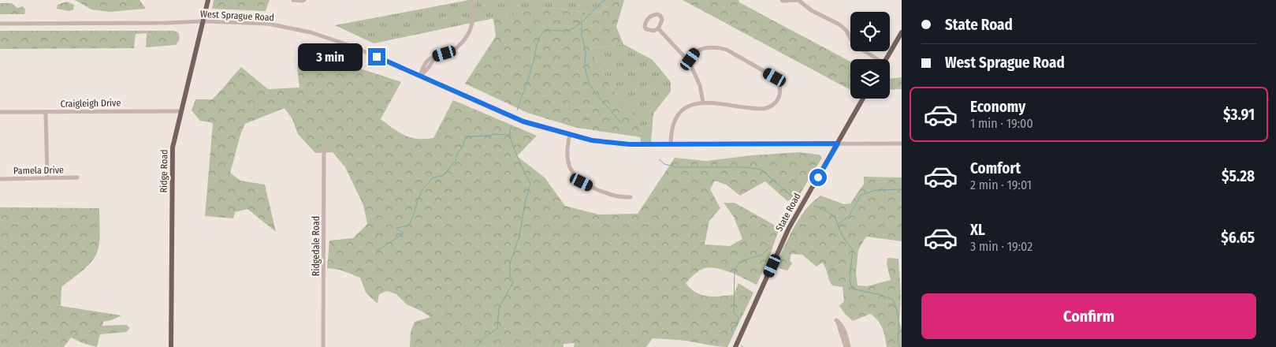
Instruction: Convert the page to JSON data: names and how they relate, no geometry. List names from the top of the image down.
{
  "streets": {
    "main road": ["Ridge Road", "State Road"],
    "street": [
      "West Sprague Road",
      "Craigleigh Drive",
      "Pamela Drive",
      "Ridgedale Road"
    ]
  },
  "crossings": [
    ["West Sprague Road", "Ridge Road"],
    ["West Sprague Road", "State Road"],
    ["Craigleigh Drive", "Ridge Road"]
  ],
  "page": {
    "banner": ["State Road", "West Sprague Road"],
    "bubble": "3 min",
    "list": [
      {
        "name": "Economy",
        "note": "1 min · 19:00",
        "value": "$3.91"
      },
      {
        "name": "Comfort",
        "note": "2 min · 19:01",
        "value": "$5.28"
      },
      {
        "name": "XL",
        "note": "3 min · 19:02",
        "value": "$6.65"
      }
    ],
    "buttons": "Confirm"
  }
}
